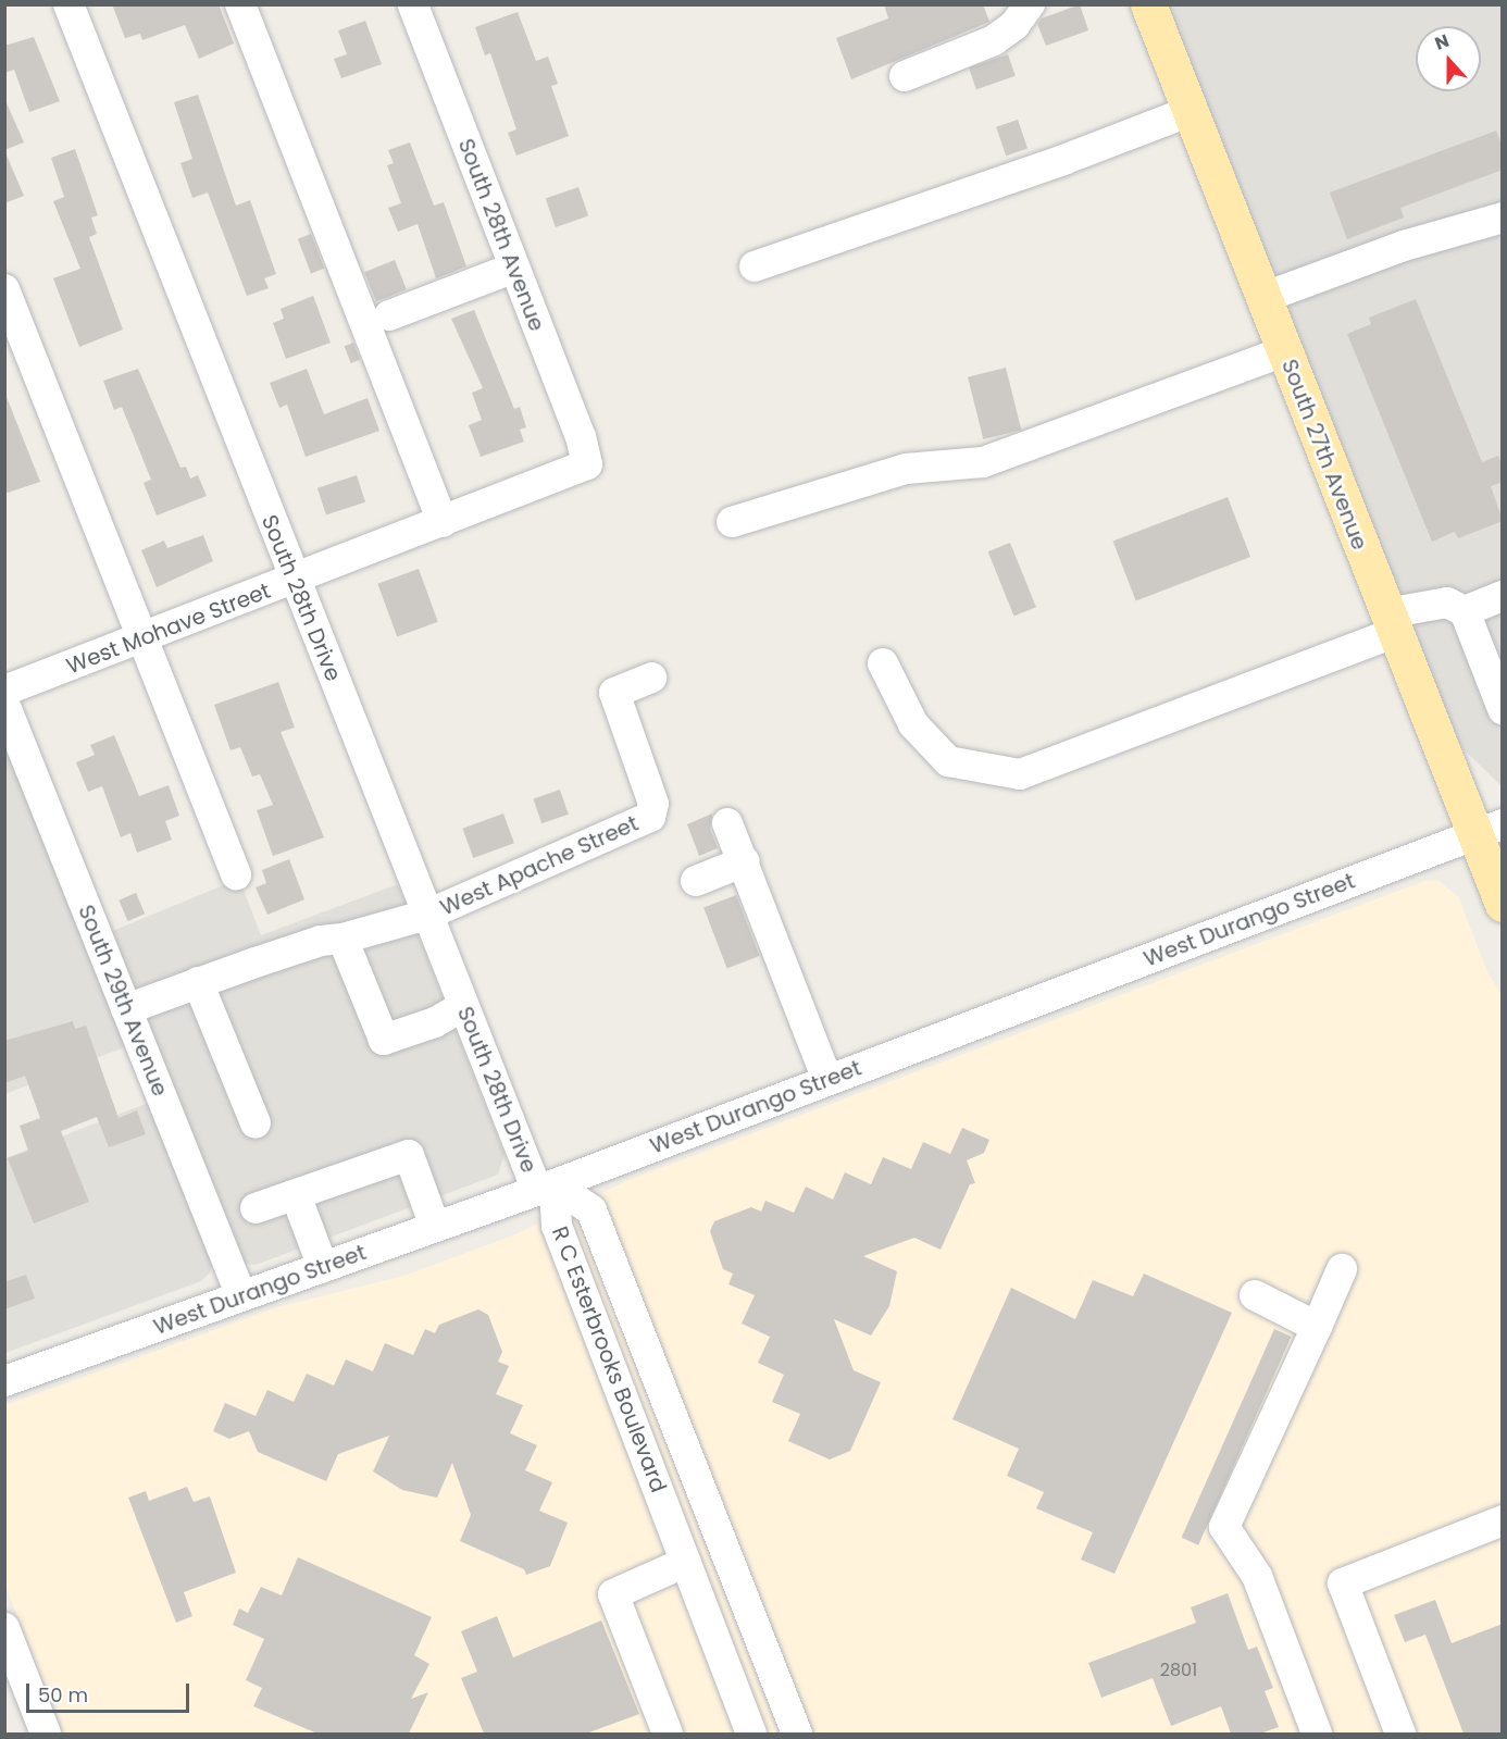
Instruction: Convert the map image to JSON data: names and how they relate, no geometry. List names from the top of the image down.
{
  "streets": {
    "main road": ["South 27th Avenue"],
    "street": [
      "South 28th Avenue",
      "South 28th Drive",
      "West Mohave Street",
      "West Apache Street",
      "West Durango Street",
      "South 29th Avenue",
      "R C Esterbrooks Boulevard"
    ]
  },
  "crossings": [
    ["South 28th Avenue", "West Mohave Street"],
    ["South 27th Avenue", "West Durango Street"],
    ["South 28th Drive", "West Mohave Street"],
    ["South 28th Drive", "West Apache Street"],
    ["South 28th Drive", "West Durango Street"],
    ["South 28th Drive", "R C Esterbrooks Boulevard"],
    ["West Apache Street", "South 29th Avenue"],
    ["West Durango Street", "South 29th Avenue"],
    ["West Durango Street", "R C Esterbrooks Boulevard"]
  ],
  "house_numbers": ["2801"],
  "scale_bar": "50 m",
  "north": "top"
}
